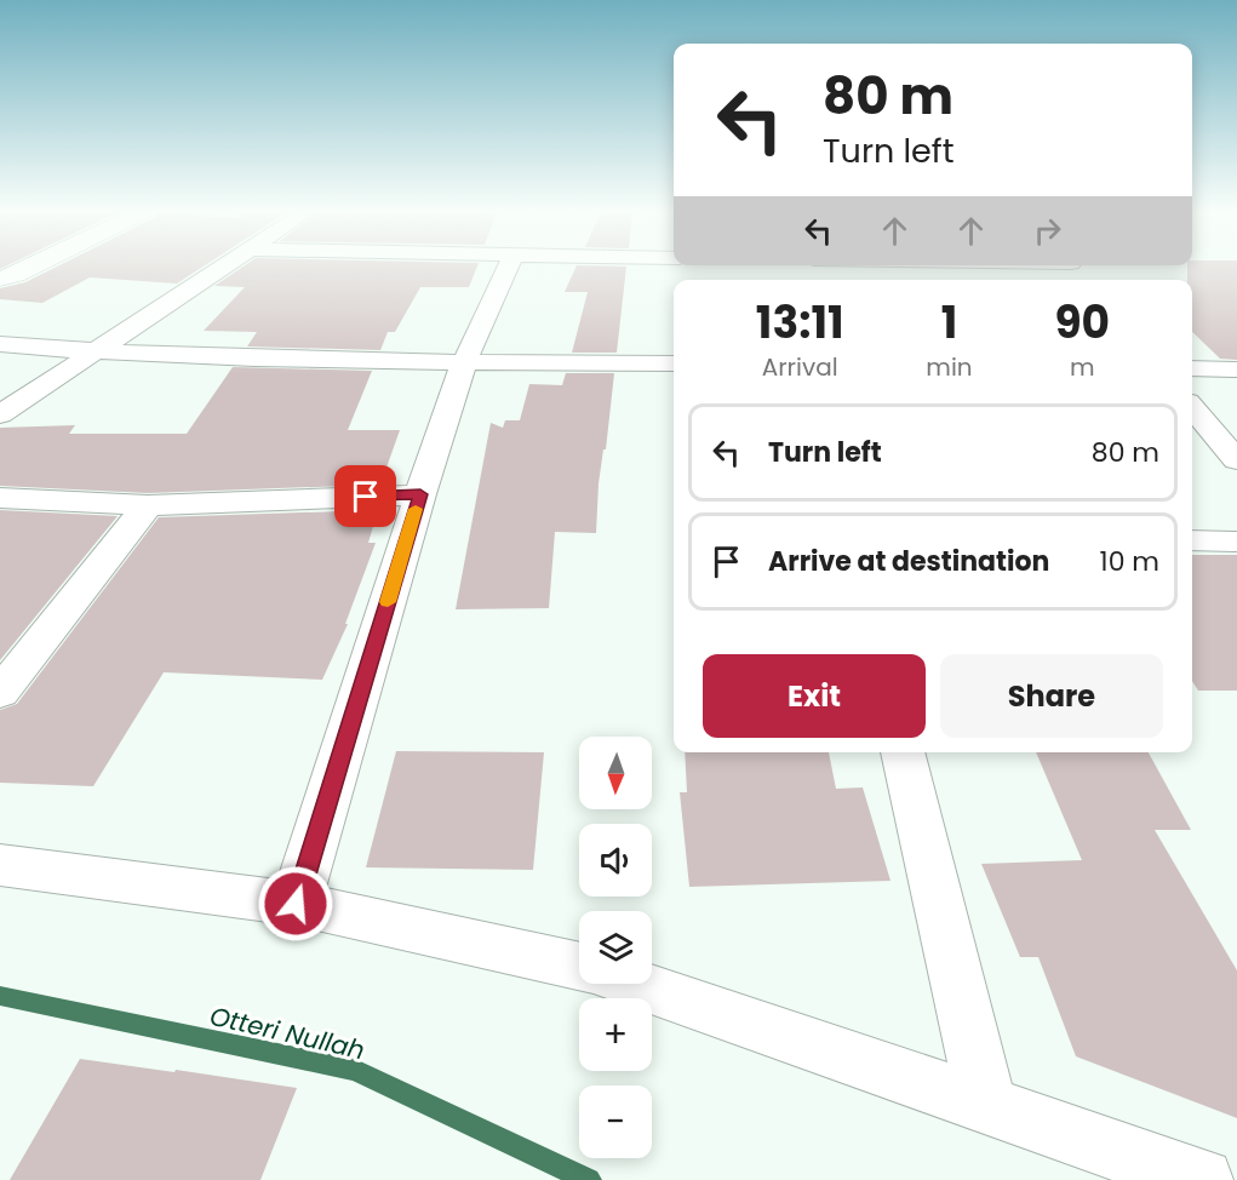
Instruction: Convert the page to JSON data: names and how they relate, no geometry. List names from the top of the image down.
{
  "water": ["Otteri Nullah"],
  "north": "bottom",
  "page": {
    "turn": ["80 m", "Turn left"],
    "eta": [
      "13:11",
      "Arrival",
      "1",
      "min",
      "90",
      "m"
    ],
    "list": [
      {
        "name": "Turn left",
        "value": "80 m"
      },
      {
        "name": "Arrive at destination",
        "value": "10 m"
      }
    ],
    "buttons": ["Exit", "Share"],
    "map_buttons": ["+", "−"]
  }
}
